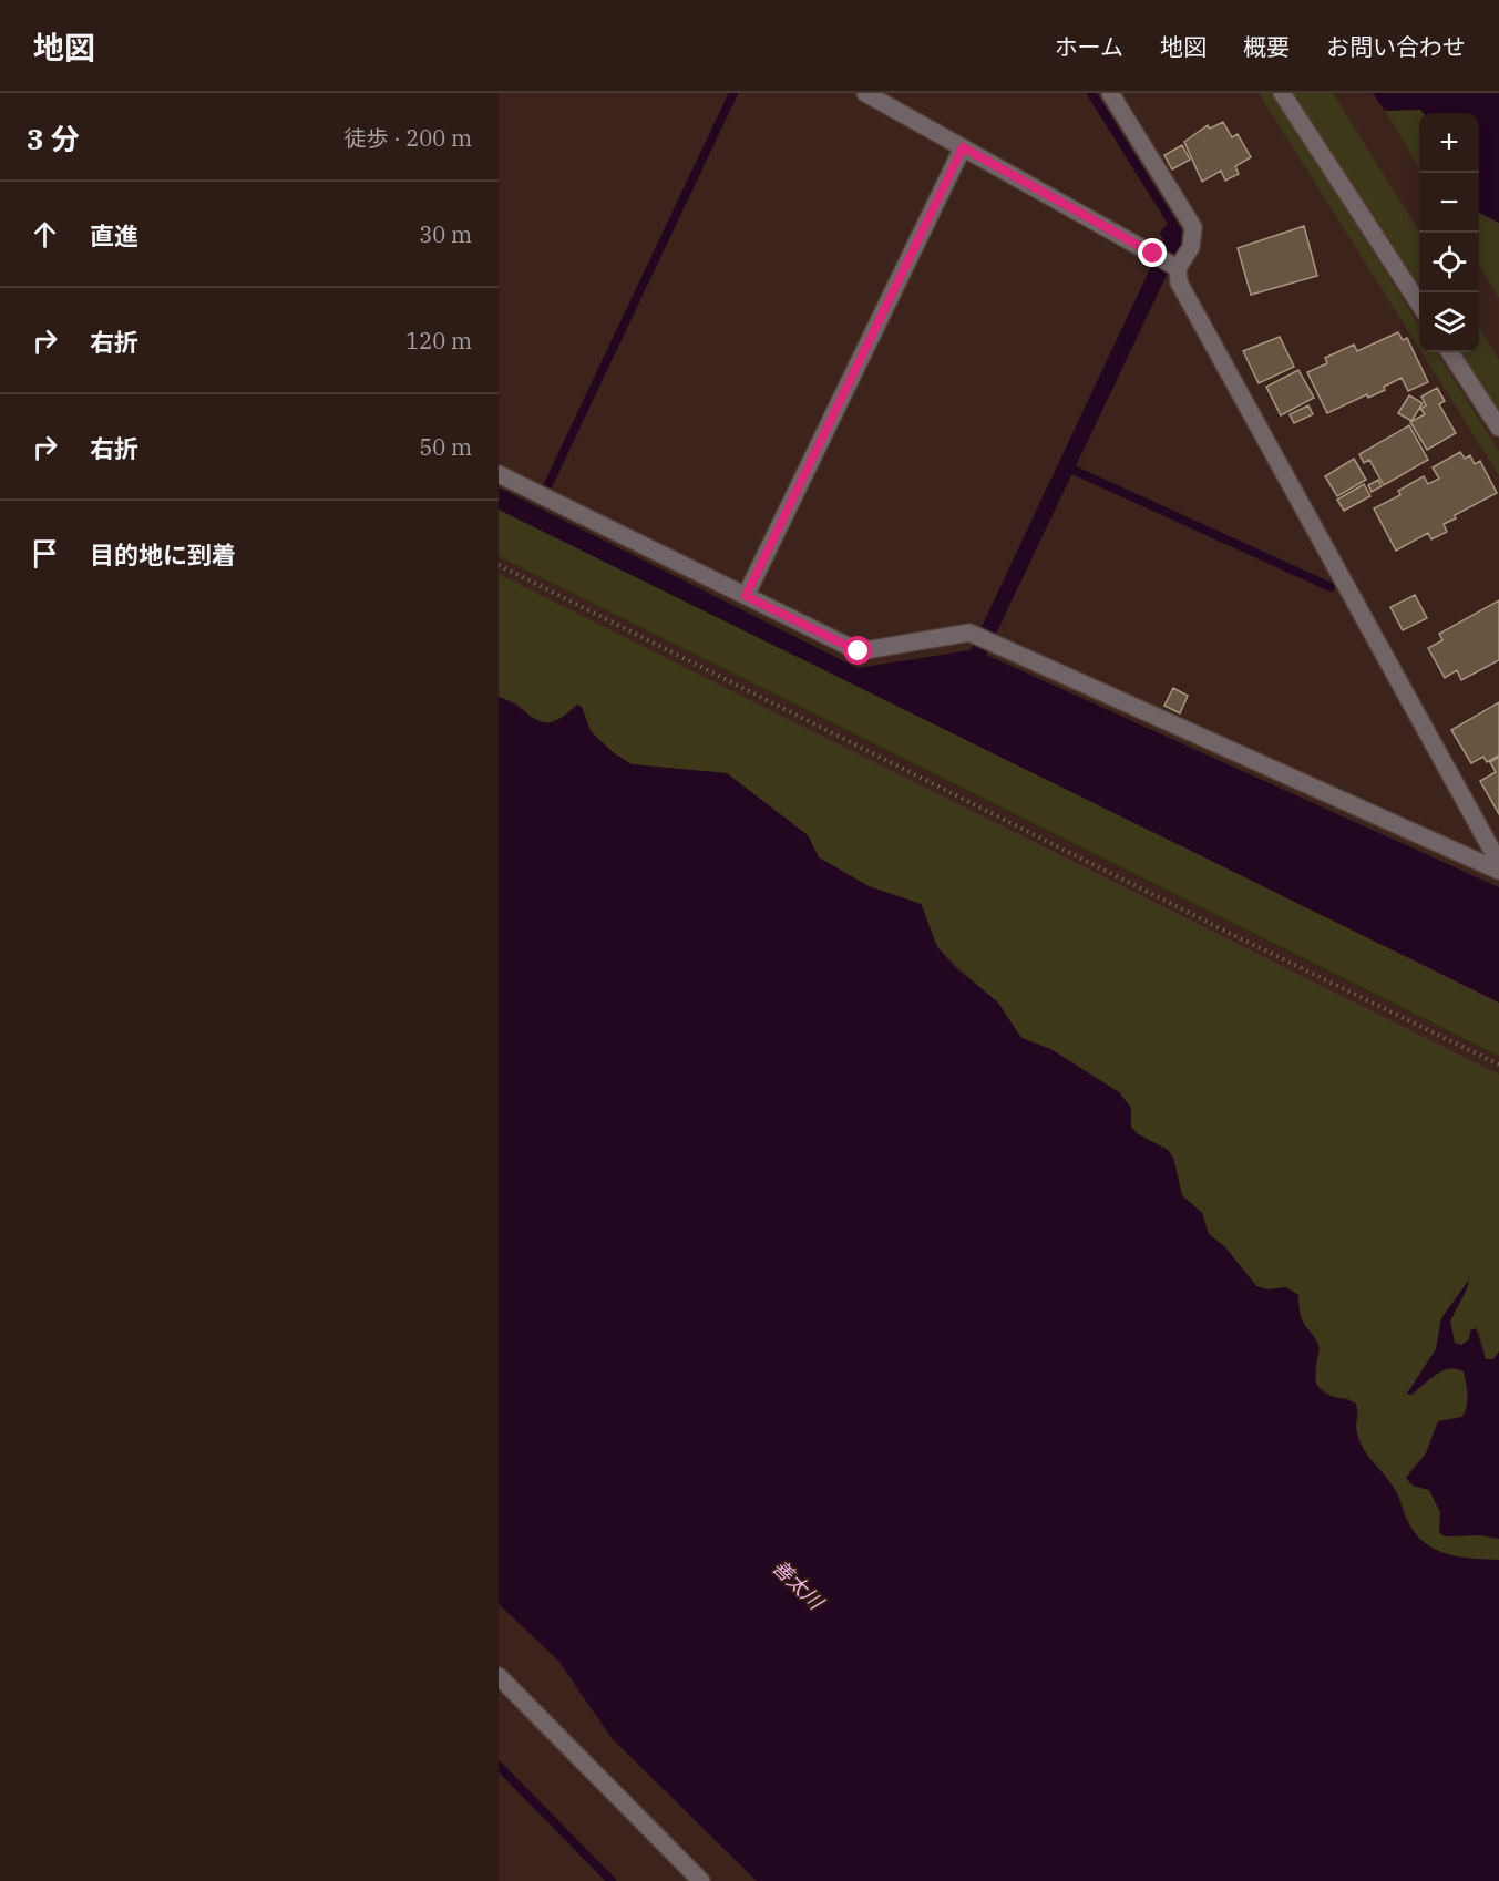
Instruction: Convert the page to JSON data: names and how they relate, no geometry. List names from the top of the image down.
{
  "water": ["善太川"],
  "page": {
    "header": "地図",
    "nav": [
      "ホーム",
      "地図",
      "概要",
      "お問い合わせ"
    ],
    "heading": ["3 分", "徒歩 · 200 m"],
    "map_buttons": ["+", "−"],
    "list": [
      ["直進", "30 m"],
      ["右折", "120 m"],
      ["右折", "50 m"],
      "目的地に到着"
    ]
  }
}
